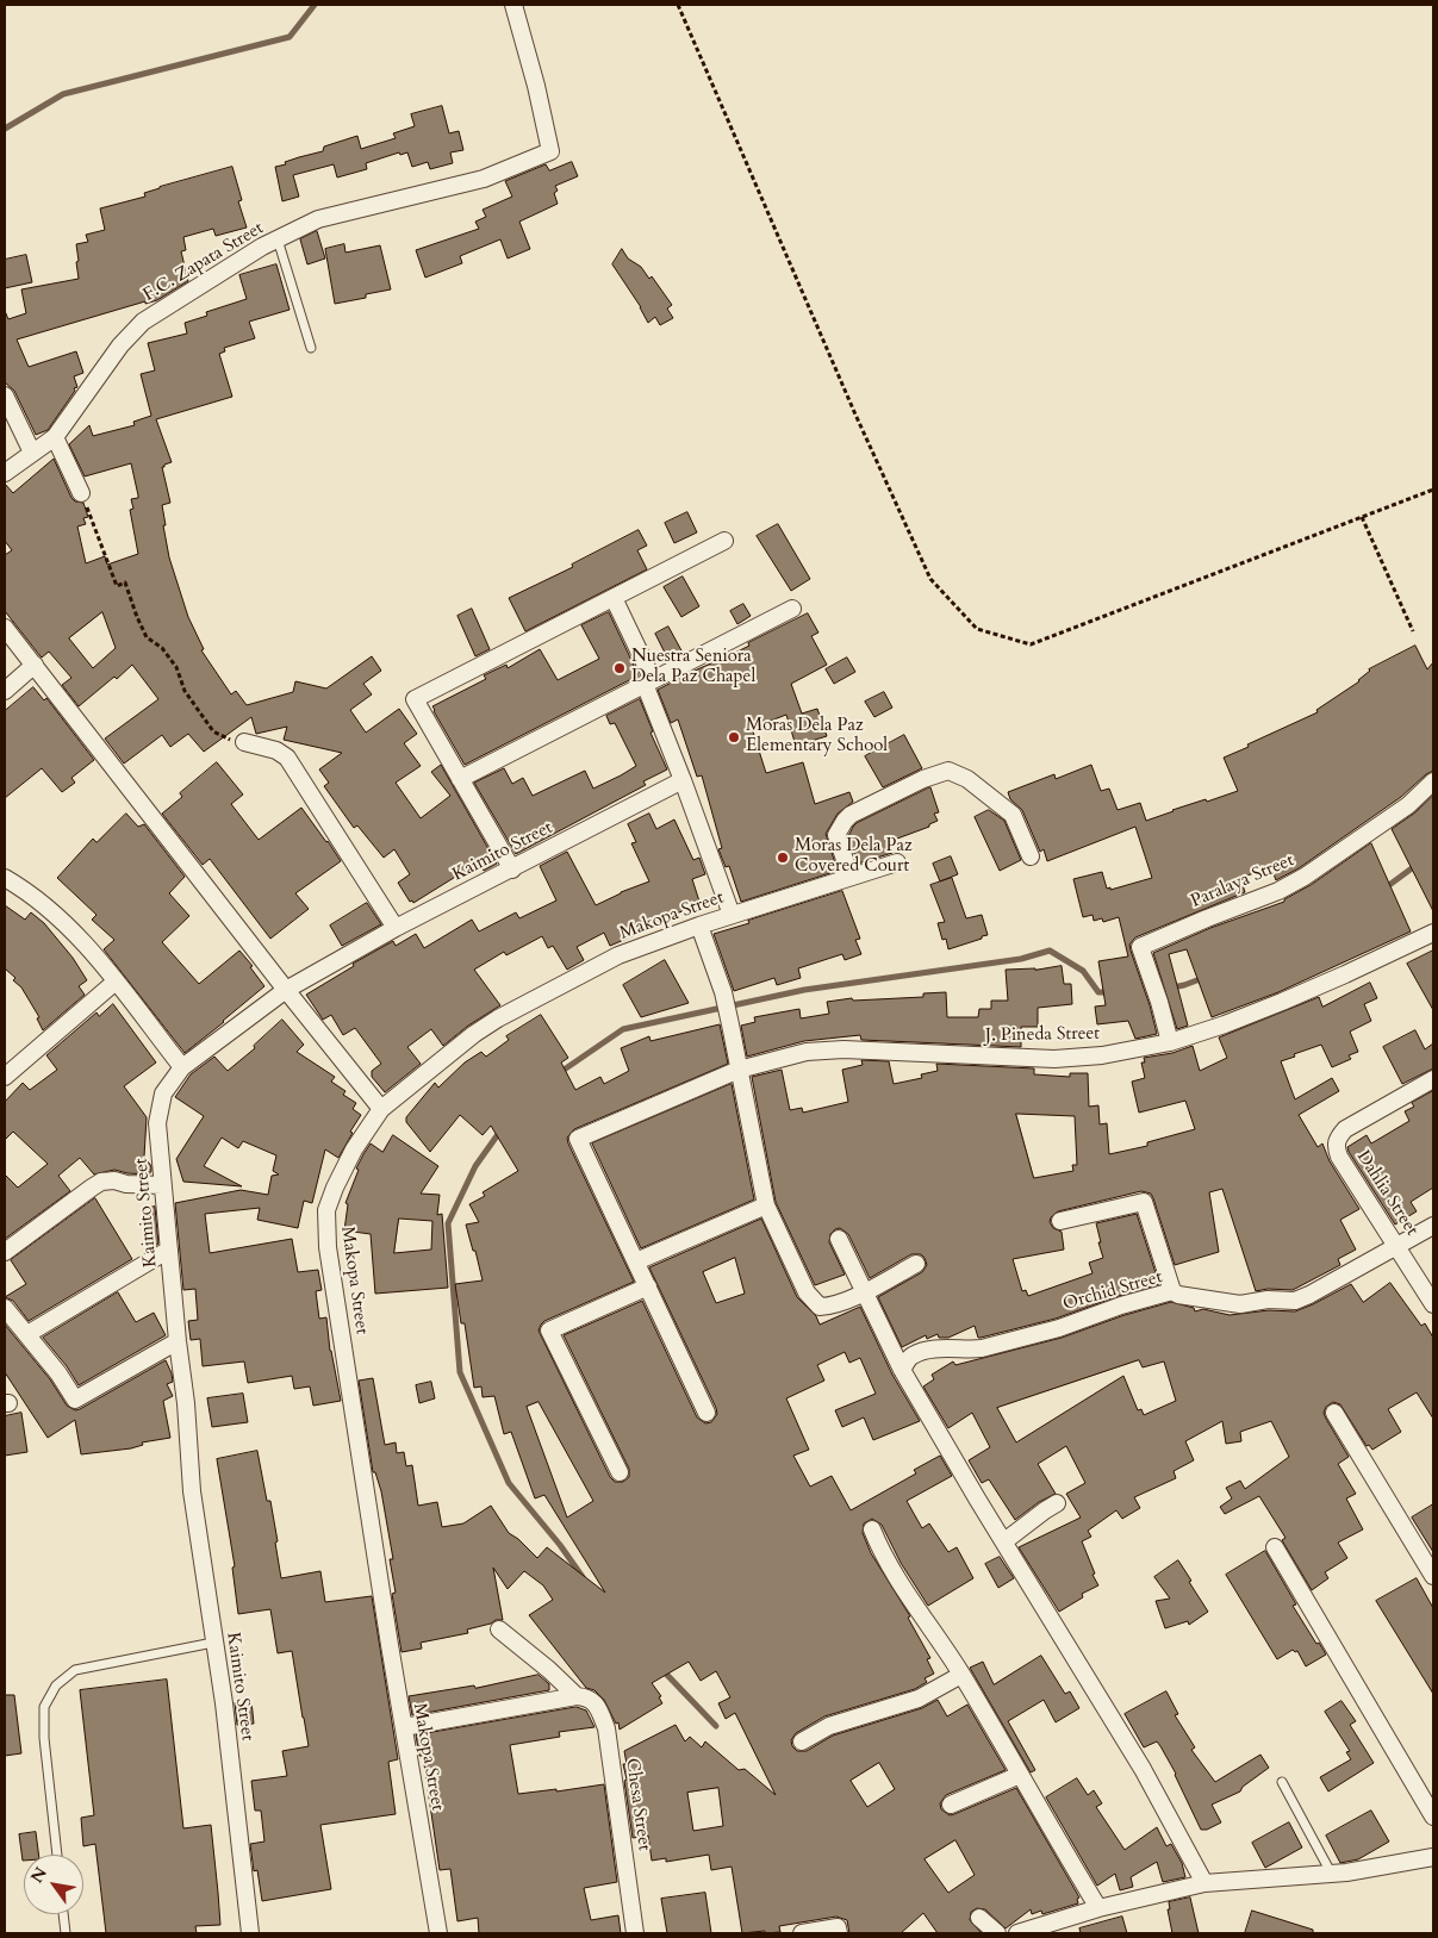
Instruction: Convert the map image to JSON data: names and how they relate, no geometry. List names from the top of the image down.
{
  "streets": {
    "street": [
      "F.C. Zapata Street",
      "Kaimito Street",
      "Paralaya Street",
      "Makopa Street",
      "J. Pineda Street",
      "Dahlia Street",
      "Orchid Street",
      "Chesa Street"
    ]
  },
  "crossings": [
    ["Paralaya Street", "J. Pineda Street"],
    ["Dahlia Street", "Orchid Street"]
  ],
  "places": ["Nuestra Seniora Dela Paz Chapel", "Moras Dela Paz Elementary School", "Moras Dela Paz Covered Court"],
  "north": "top left"
}
